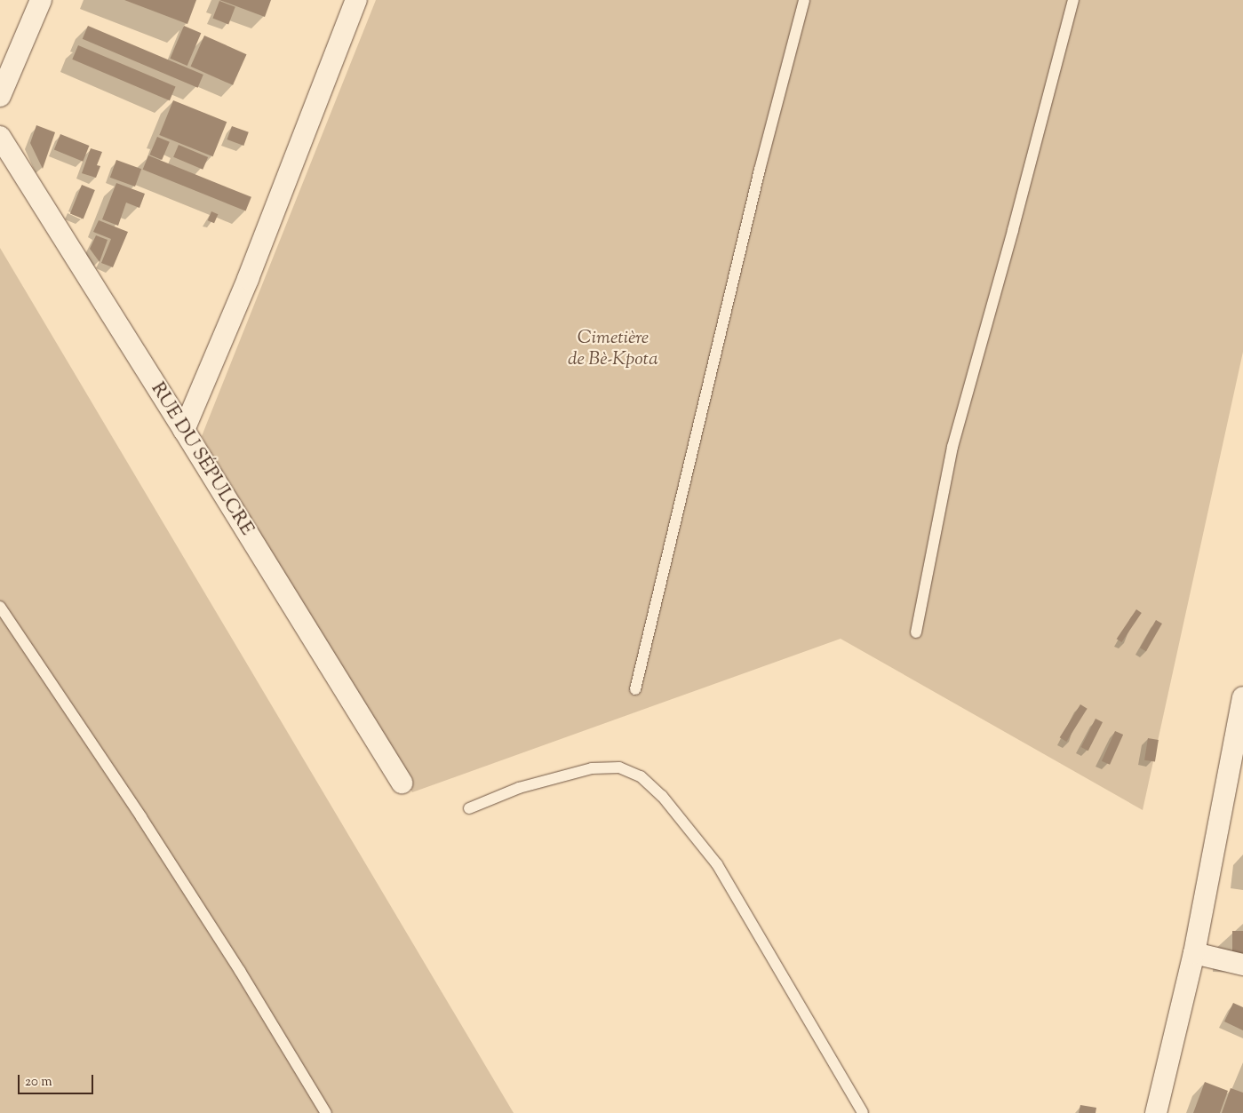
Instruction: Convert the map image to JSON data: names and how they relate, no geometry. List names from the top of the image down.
{
  "streets": {
    "street": ["RUE DU SÉPULCRE"]
  },
  "parks": ["Cimetière de Bè-Kpota"],
  "scale_bar": "20 m"
}
